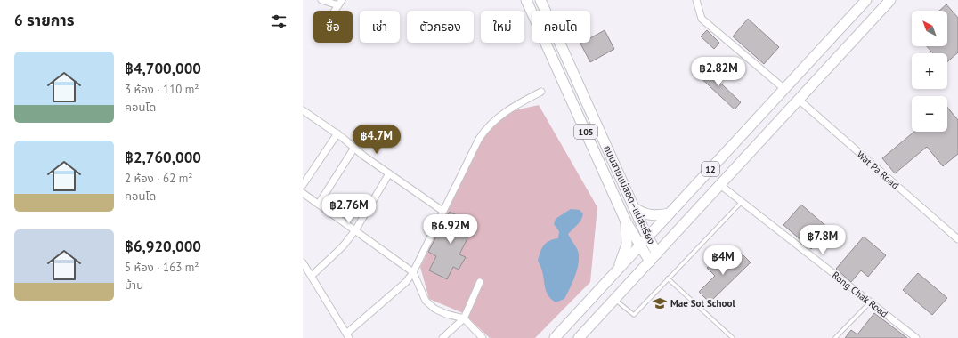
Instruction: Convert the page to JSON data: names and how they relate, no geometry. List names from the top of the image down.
{
  "streets": {
    "main road": ["105", "12", "ถนนสายแม่สอด–แม่สะเรียง"],
    "street": ["Wat Pa Road", "Rong Chak Road"]
  },
  "crossings": [
    ["12", "Wat Pa Road"],
    ["12", "ถนนสายแม่สอด–แม่สะเรียง"],
    ["12", "Rong Chak Road"]
  ],
  "places": {
    "school or university": ["Mae Sot School"]
  },
  "north": "top left",
  "page": {
    "heading": "6 รายการ",
    "map_buttons": ["+", "−"],
    "chip": [
      "ซื้อ",
      "เช่า",
      "ตัวกรอง",
      "ใหม่",
      "คอนโด"
    ],
    "list": [
      {
        "name": "฿4,700,000",
        "note": "3 ห้อง · 110 m² · คอนโด"
      },
      {
        "name": "฿2,760,000",
        "note": "2 ห้อง · 62 m² · คอนโด"
      },
      {
        "name": "฿6,920,000",
        "note": "5 ห้อง · 163 m² · บ้าน"
      }
    ],
    "price": [
      "฿2.82M",
      "฿4.7M",
      "฿2.76M",
      "฿6.92M",
      "฿7.8M",
      "฿4M"
    ]
  }
}
